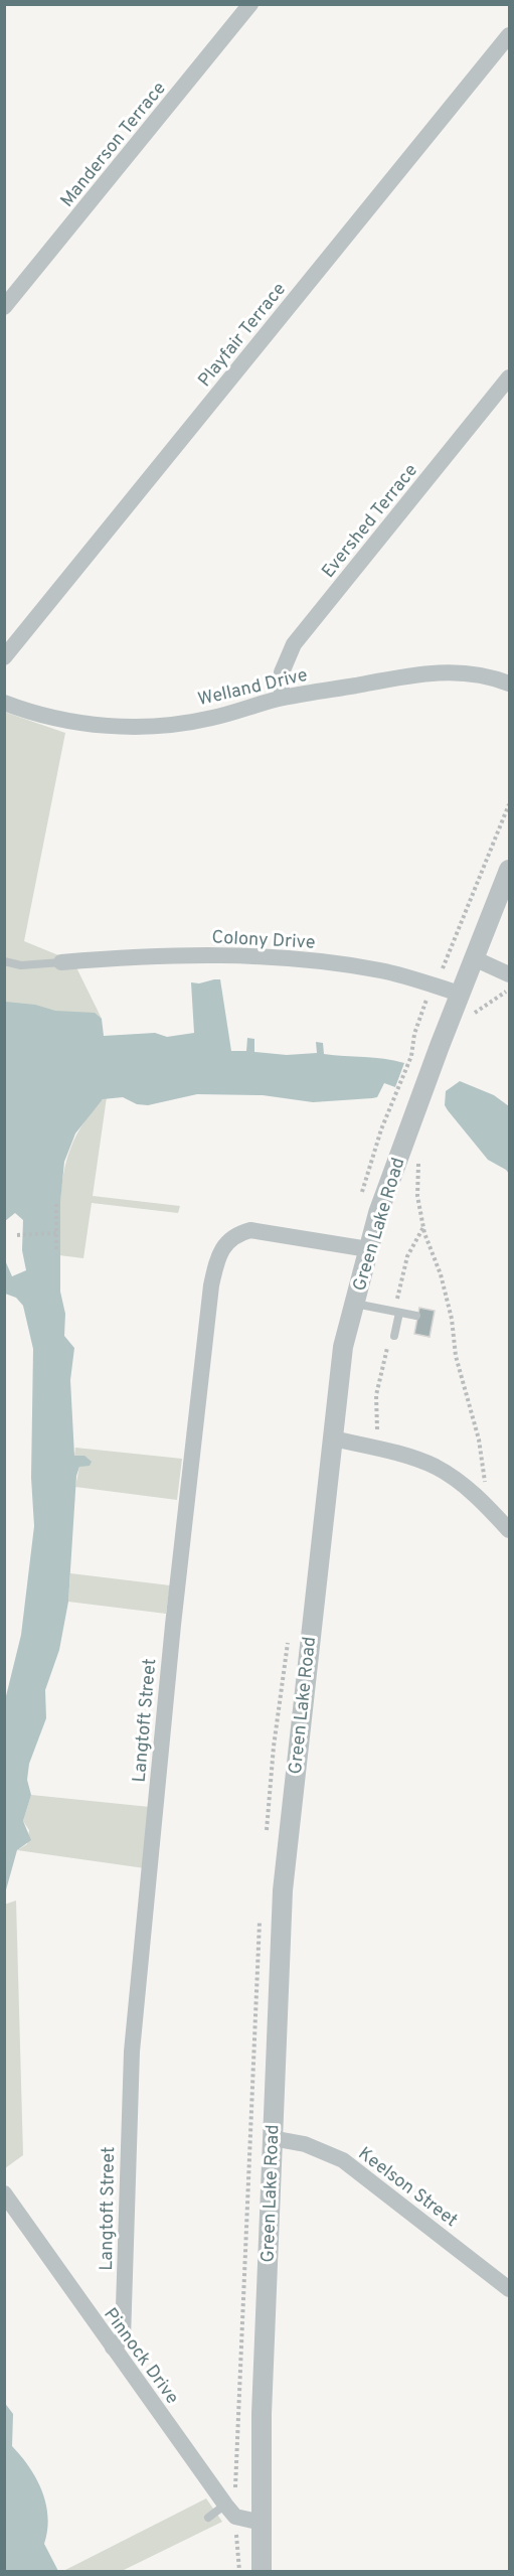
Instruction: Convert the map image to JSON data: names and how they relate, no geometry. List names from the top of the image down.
{
  "streets": {
    "street": [
      "Manderson Terrace",
      "Playfair Terrace",
      "Evershed Terrace",
      "Welland Drive",
      "Colony Drive",
      "Green Lake Road",
      "Langtoft Street",
      "Keelson Street",
      "Pinnock Drive"
    ]
  },
  "crossings": [
    ["Evershed Terrace", "Welland Drive"],
    ["Colony Drive", "Green Lake Road"],
    ["Green Lake Road", "Langtoft Street"],
    ["Green Lake Road", "Keelson Street"],
    ["Green Lake Road", "Pinnock Drive"],
    ["Langtoft Street", "Pinnock Drive"]
  ]
}
